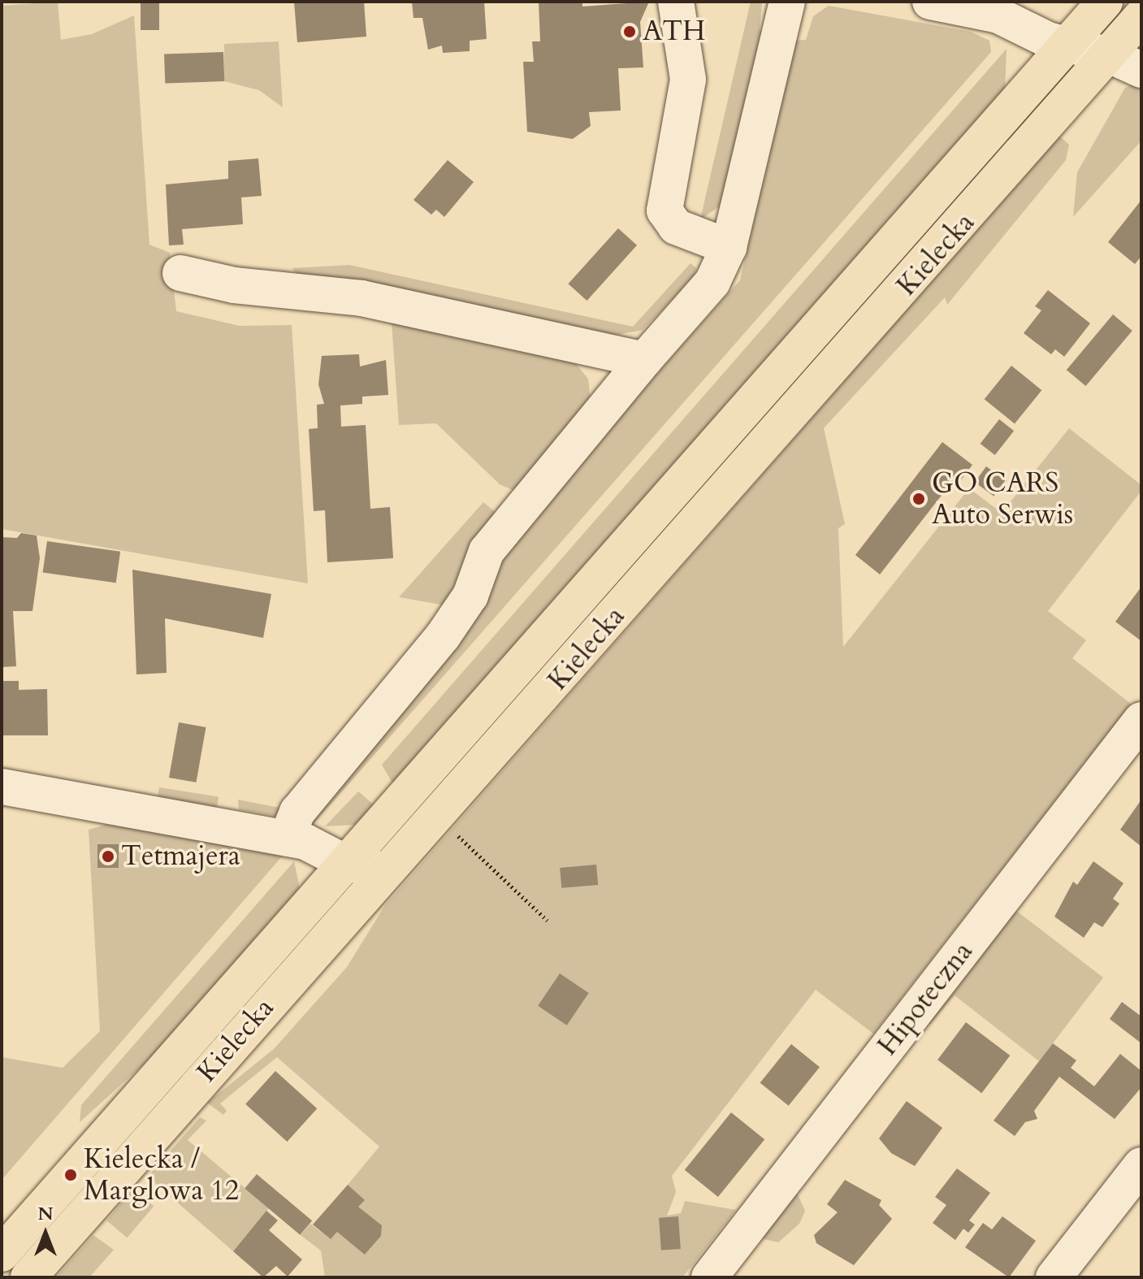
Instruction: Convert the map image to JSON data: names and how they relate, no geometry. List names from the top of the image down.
{
  "streets": {
    "main road": ["Kielecka"],
    "street": ["Hipoteczna"]
  },
  "places": [
    "ATH",
    "GO CARS Auto Serwis",
    "Tetmajera",
    "Kielecka / Marglowa 12"
  ],
  "north": "top"
}
